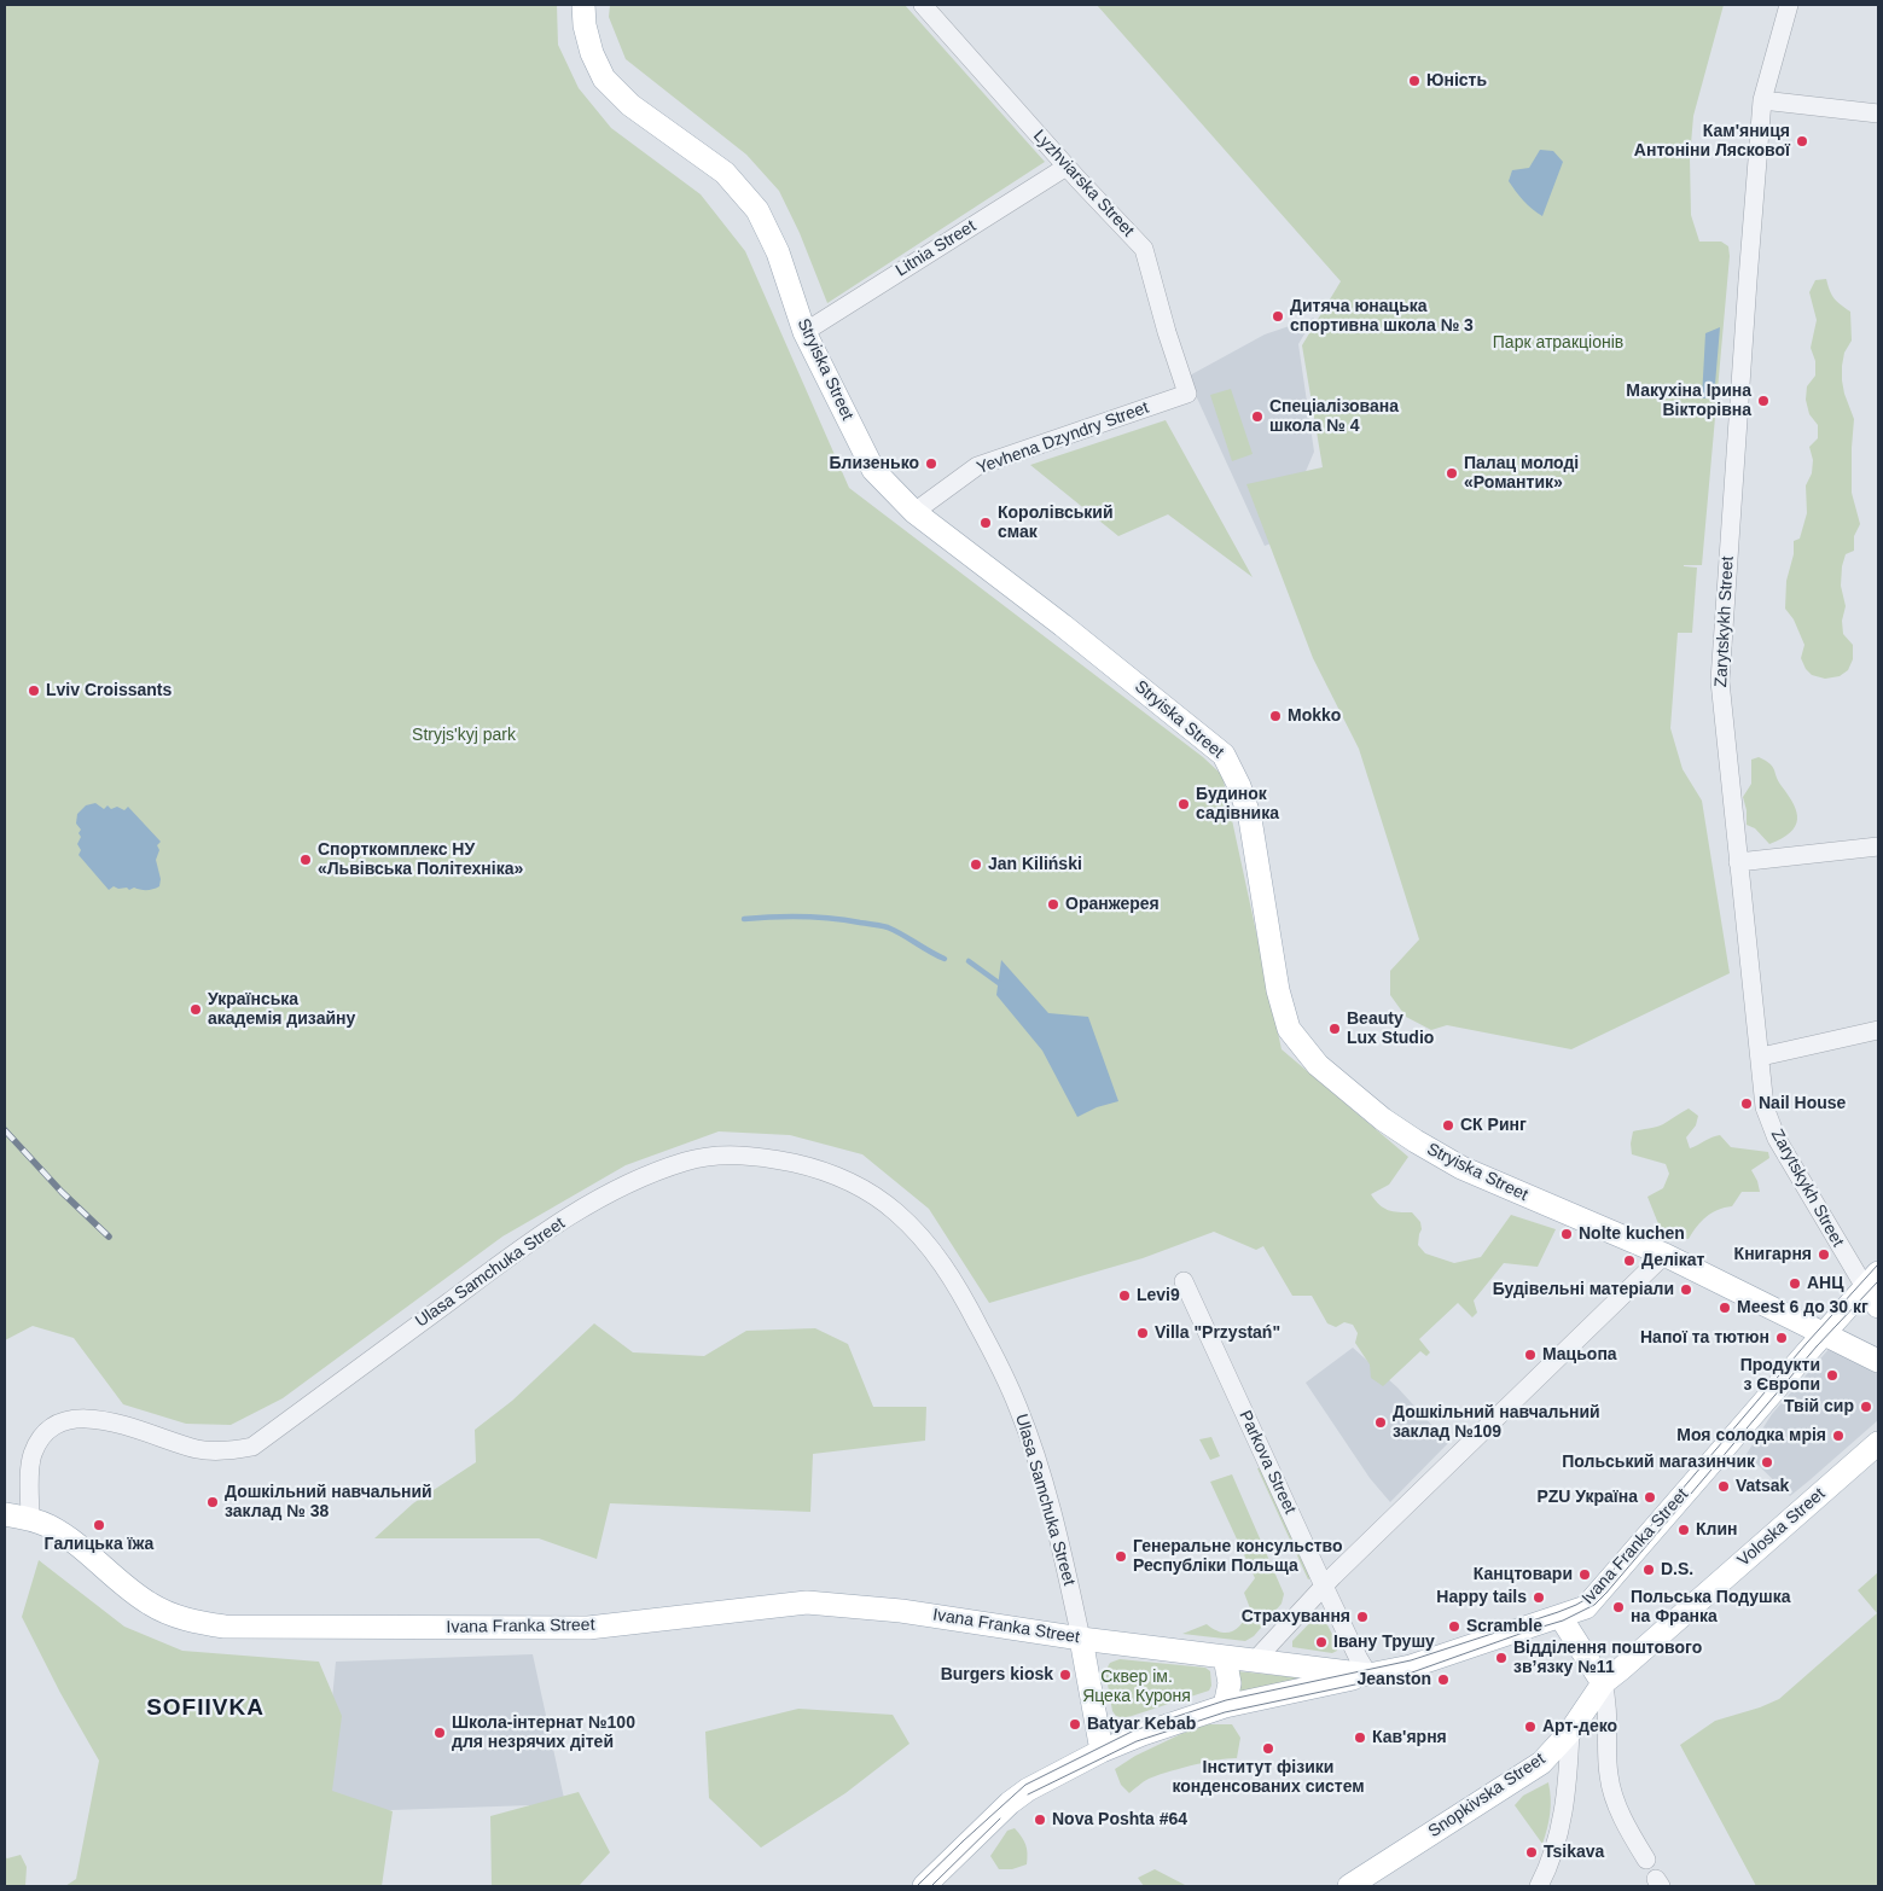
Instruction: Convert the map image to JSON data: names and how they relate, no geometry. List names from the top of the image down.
{
  "streets": {
    "main road": [
      "Stryiska Street",
      "Ulasa Samchuka Street",
      "Voloska Street",
      "Ivana Franka Street",
      "Snopkivska Street"
    ],
    "street": [
      "Lyzhviarska Street",
      "Litnia Street",
      "Yevhena Dzyndry Street",
      "Zarytskykh Street",
      "Parkova Street"
    ]
  },
  "crossings": [
    ["Lyzhviarska Street", "Litnia Street"],
    ["Lyzhviarska Street", "Yevhena Dzyndry Street"],
    ["Litnia Street", "Stryiska Street"],
    ["Stryiska Street", "Yevhena Dzyndry Street"],
    ["Stryiska Street", "Ivana Franka Street"],
    ["Zarytskykh Street", "Ivana Franka Street"],
    ["Ulasa Samchuka Street", "Ivana Franka Street"],
    ["Parkova Street", "Ivana Franka Street"],
    ["Voloska Street", "Snopkivska Street"]
  ],
  "districts": ["SOFIIVKA"],
  "parks": ["Парк атракціонів", "Stryjs'kyj park", "Сквер ім. Яцека Куроня"],
  "places": [
    "Юність",
    "Кам'яниця Антоніни Ляскової",
    "Дитяча юнацька спортивна школа № 3",
    "Макухіна Ірина Вікторівна",
    "Спеціалізована школа № 4",
    "Близенько",
    "Палац молоді «Романтик»",
    "Королівський смак",
    "Lviv Croissants",
    "Mokko",
    "Будинок садівника",
    "Спорткомплекс НУ «Львівська Політехніка»",
    "Jan Kiliński",
    "Оранжерея",
    "Українська академія дизайну",
    "Beauty Lux Studio",
    "Nail House",
    "СК Ринг",
    "Nolte kuchen",
    "Книгарня",
    "Делікат",
    "АНЦ",
    "Будівельні матеріали",
    "Levi9",
    "Meest 6 до 30 кг",
    "Villa \"Przystań\"",
    "Напої та тютюн",
    "Мацьопа",
    "Продукти з Європи",
    "Твій сир",
    "Дошкільний навчальний заклад №109",
    "Моя солодка мрія",
    "Польський магазинчик",
    "Vatsak",
    "PZU Україна",
    "Дошкільний навчальний заклад № 38",
    "Галицька їжа",
    "Клин",
    "Генеральне консульство Республіки Польща",
    "D.S.",
    "Канцтовари",
    "Happy tails",
    "Польська Подушка на Франка",
    "Страхування",
    "Scramble",
    "Івану Трушу",
    "Відділення поштового зв’язку №11",
    "Burgers kiosk",
    "Jeanston",
    "Batyar Kebab",
    "Арт-деко",
    "Школа-інтернат №100 для незрячих дітей",
    "Кав'ярня",
    "Інститут фізики конденсованих систем",
    "Nova Poshta #64",
    "Tsikava"
  ]
}
